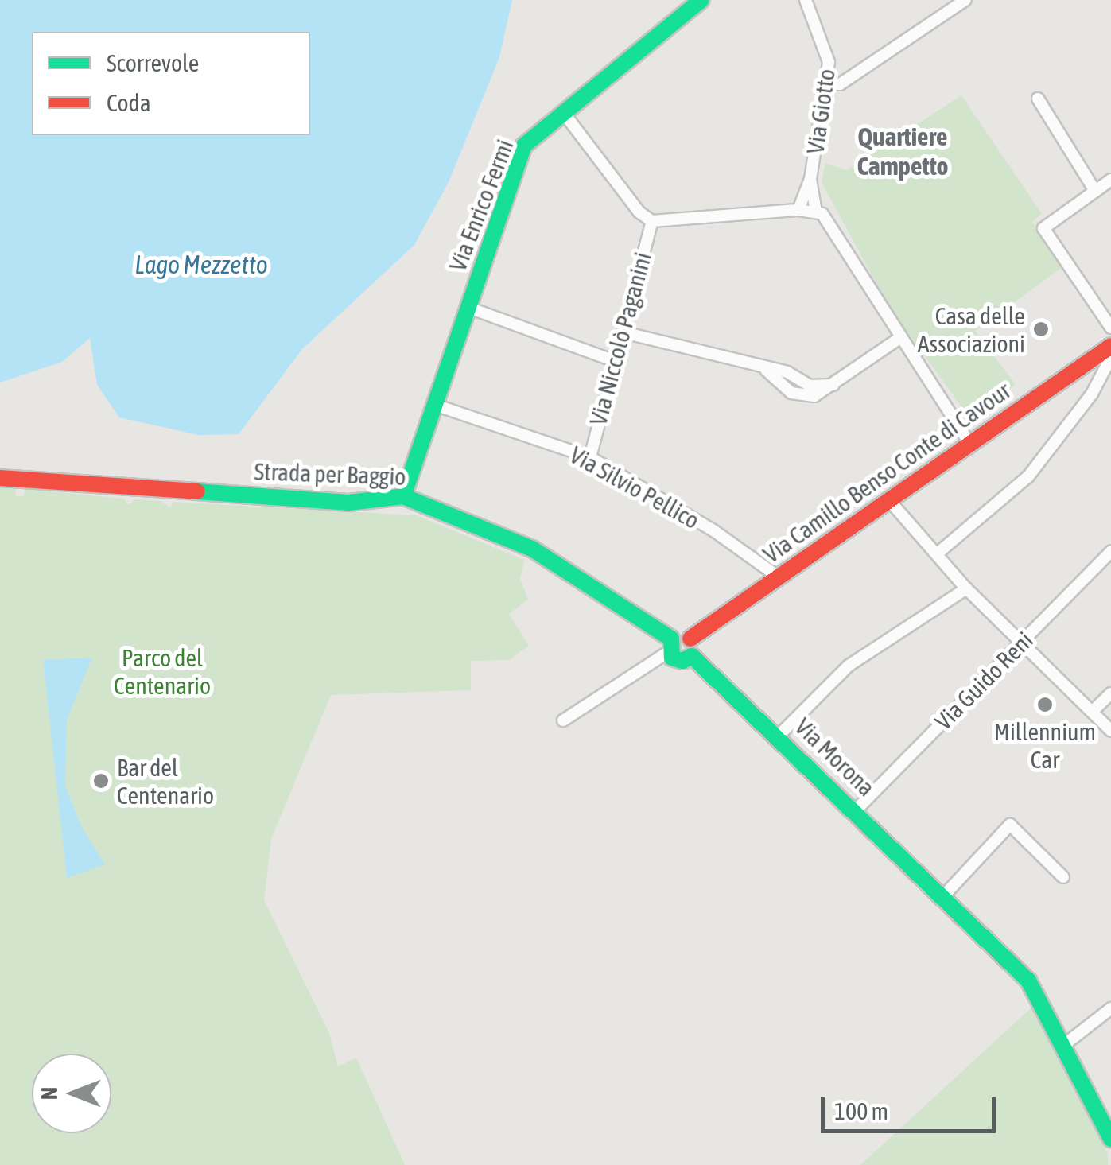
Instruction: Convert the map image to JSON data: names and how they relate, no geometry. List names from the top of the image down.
{
  "streets": {
    "street": [
      "Via Giotto",
      "Via Enrico Fermi",
      "Via Niccolò Paganini",
      "Via Camillo Benso Conte di Cavour",
      "Strada per Baggio",
      "Via Silvio Pellico",
      "Via Guido Reni",
      "Via Morona"
    ]
  },
  "crossings": [
    ["Via Enrico Fermi", "Strada per Baggio"],
    ["Via Enrico Fermi", "Via Silvio Pellico"],
    ["Via Niccolò Paganini", "Via Silvio Pellico"],
    ["Via Camillo Benso Conte di Cavour", "Via Silvio Pellico"],
    ["Via Guido Reni", "Via Morona"]
  ],
  "districts": ["Quartiere Campetto"],
  "water": ["Lago Mezzetto"],
  "parks": ["Parco del Centenario"],
  "places": ["Casa delle Associazioni", "Millennium Car", "Bar del Centenario"],
  "legend": ["Scorrevole", "Coda"],
  "scale_bar": "100 m",
  "north": "left"
}
